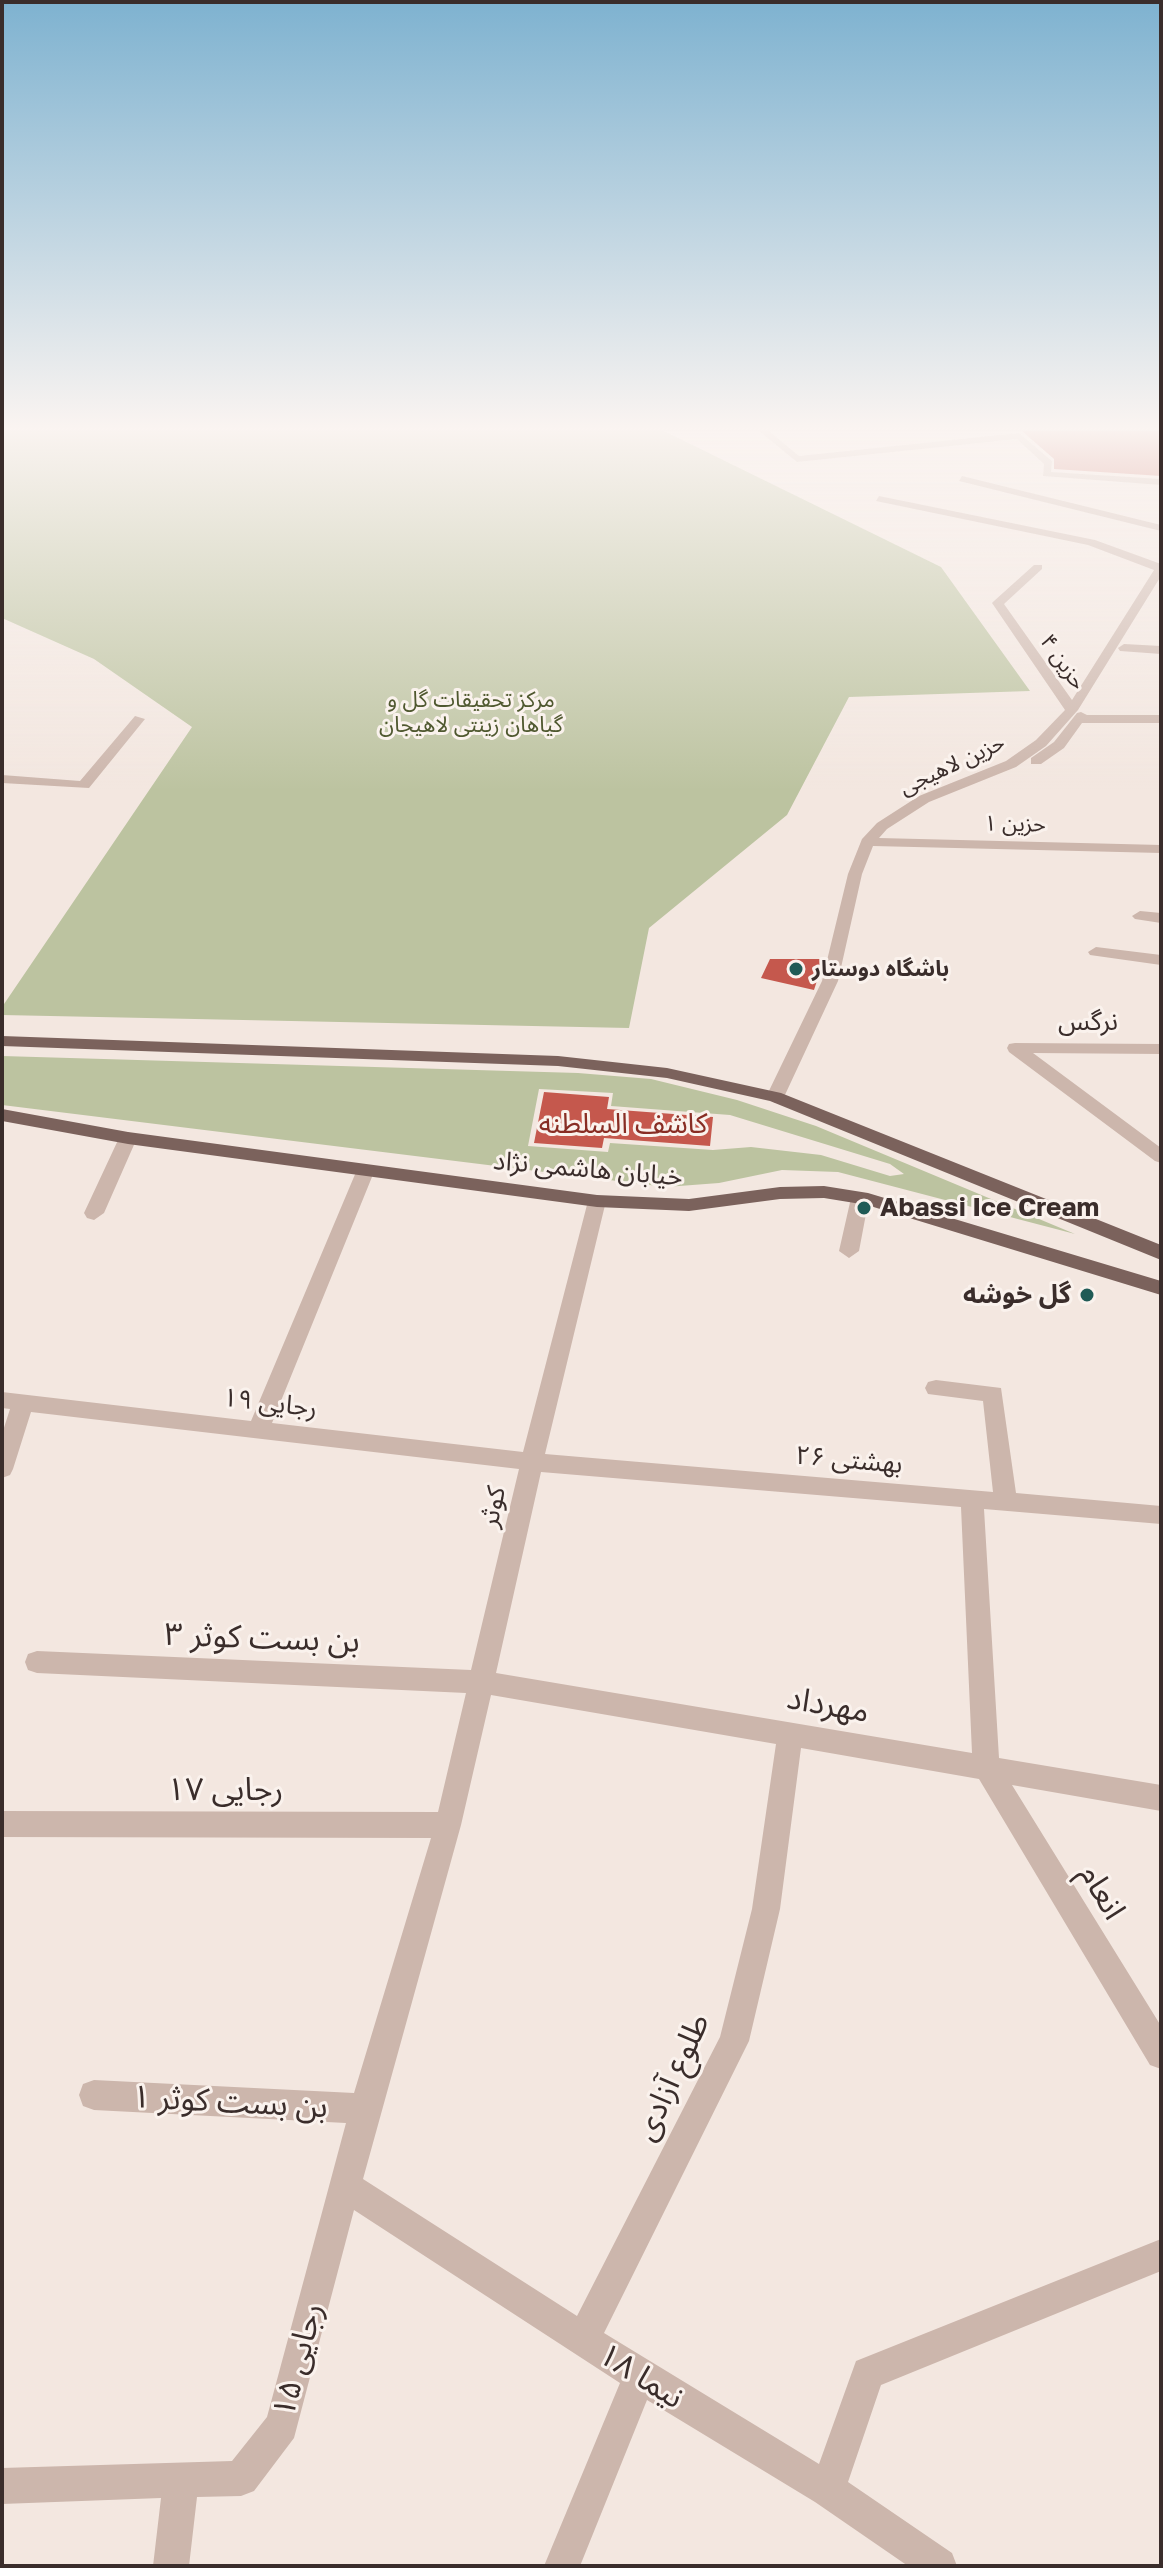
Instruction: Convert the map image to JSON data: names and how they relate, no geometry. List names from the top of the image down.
{
  "streets": {
    "main road": ["خیابان هاشمی نژاد"],
    "street": [
      "حزین ۴",
      "حزین لاهیجی",
      "حزین ۱",
      "نرگس",
      "رجایی ۱۹",
      "بهشتی ۲۶",
      "کوثر",
      "بن بست کوثر ۳",
      "مهرداد",
      "رجایی ۱۷",
      "انعام",
      "طلوع آزادی",
      "بن بست کوثر ۱",
      "رجایی ۱۵",
      "نیما ۱۸"
    ]
  },
  "crossings": [
    ["حزین ۴", "حزین لاهیجی"],
    ["حزین لاهیجی", "حزین ۱"],
    ["خیابان هاشمی نژاد", "کوثر"],
    ["رجایی ۱۹", "بهشتی ۲۶"],
    ["رجایی ۱۹", "کوثر"],
    ["بهشتی ۲۶", "کوثر"],
    ["کوثر", "بن بست کوثر ۳"],
    ["کوثر", "مهرداد"],
    ["کوثر", "رجایی ۱۷"],
    ["کوثر", "بن بست کوثر ۱"],
    ["کوثر", "رجایی ۱۵"],
    ["بن بست کوثر ۳", "مهرداد"],
    ["مهرداد", "انعام"],
    ["مهرداد", "طلوع آزادی"],
    ["طلوع آزادی", "نیما ۱۸"],
    ["بن بست کوثر ۱", "رجایی ۱۵"],
    ["رجایی ۱۵", "نیما ۱۸"]
  ],
  "districts": ["کاشف السلطنه"],
  "parks": ["مرکز تحقیقات گل و گیاهان زینتی لاهیجان"],
  "places": ["باشگاه دوستار", "Abassi Ice Cream", "گل خوشه"]
}
